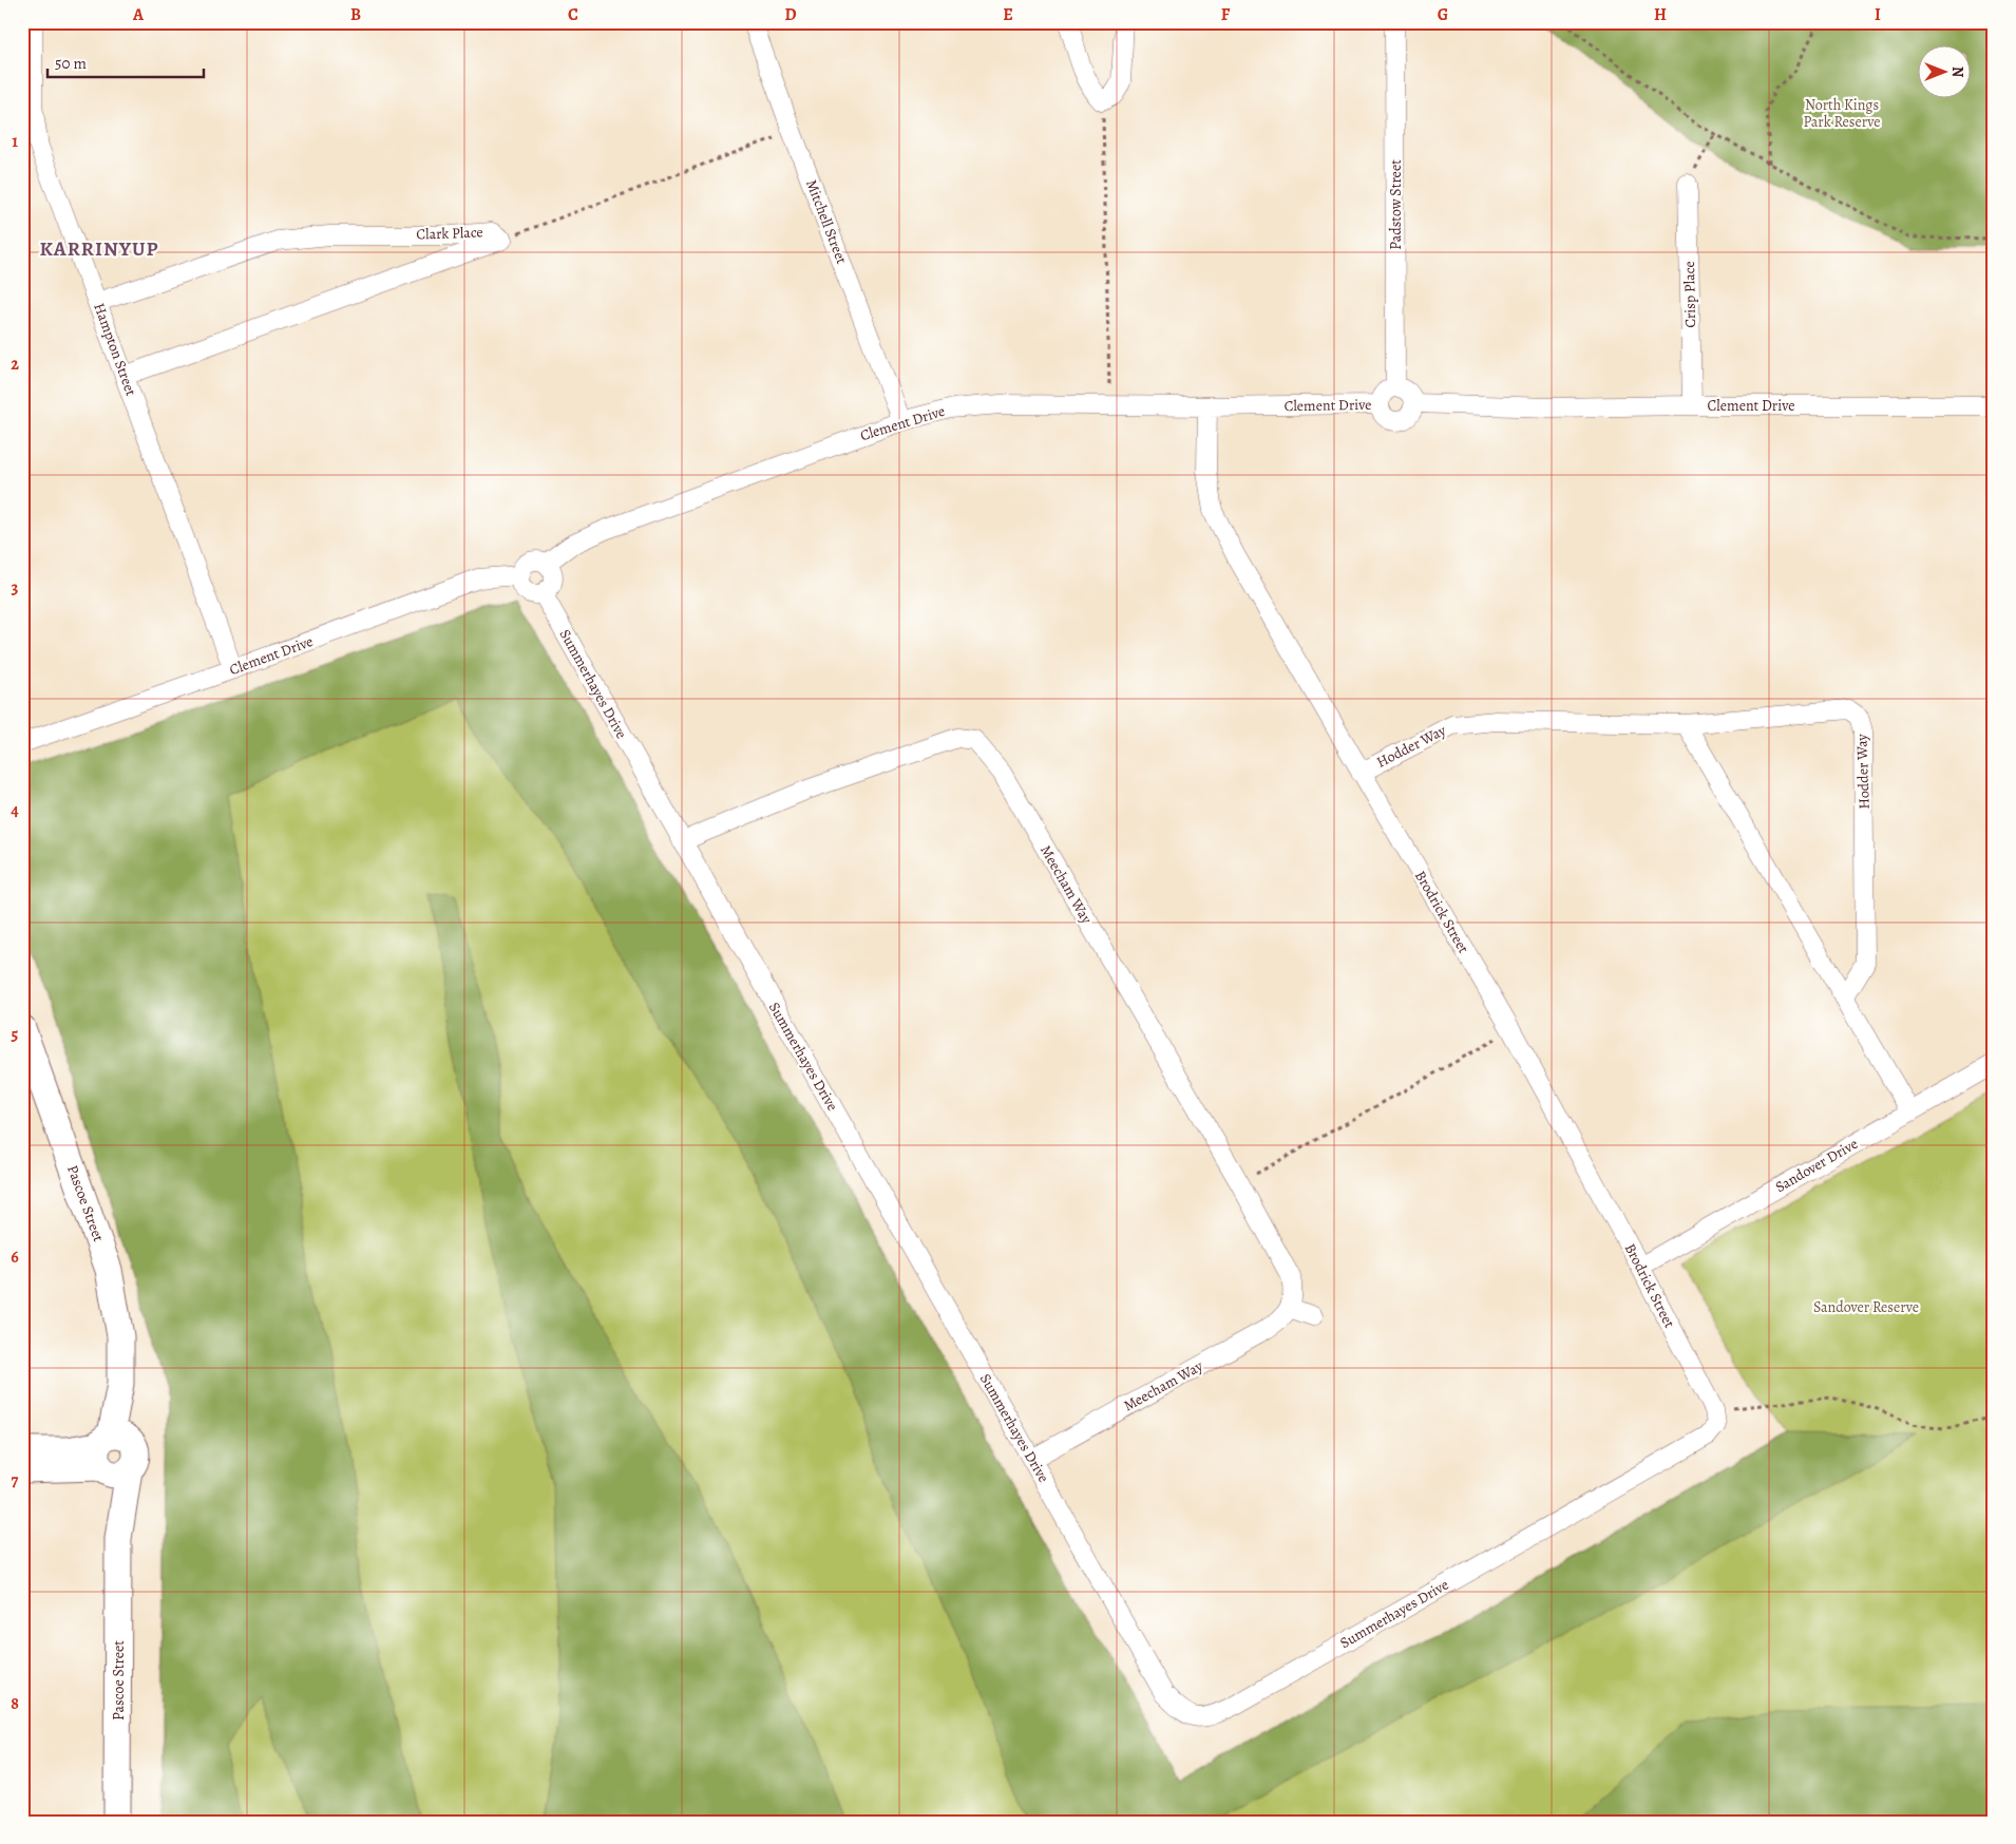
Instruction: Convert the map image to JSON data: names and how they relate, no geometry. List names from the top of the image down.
{
  "streets": {
    "street": [
      "Padstow Street",
      "Mitchell Street",
      "Clark Place",
      "Crisp Place",
      "Hampton Street",
      "Clement Drive",
      "Summerhayes Drive",
      "Hodder Way",
      "Meecham Way",
      "Brodrick Street",
      "Sandover Drive",
      "Pascoe Street"
    ]
  },
  "crossings": [
    ["Padstow Street", "Clement Drive"],
    ["Mitchell Street", "Clement Drive"],
    ["Clark Place", "Hampton Street"],
    ["Crisp Place", "Clement Drive"],
    ["Hampton Street", "Clement Drive"],
    ["Clement Drive", "Summerhayes Drive"],
    ["Clement Drive", "Brodrick Street"],
    ["Summerhayes Drive", "Meecham Way"],
    ["Summerhayes Drive", "Brodrick Street"],
    ["Hodder Way", "Brodrick Street"],
    ["Brodrick Street", "Sandover Drive"]
  ],
  "districts": ["KARRINYUP"],
  "parks": ["North Kings Park Reserve", "Sandover Reserve"],
  "scale_bar": "50 m",
  "north": "right",
  "grid": {
    "columns": [
      "A",
      "B",
      "C",
      "D",
      "E",
      "F",
      "G",
      "H",
      "I"
    ],
    "rows": [
      "1",
      "2",
      "3",
      "4",
      "5",
      "6",
      "7",
      "8"
    ]
  }
}
